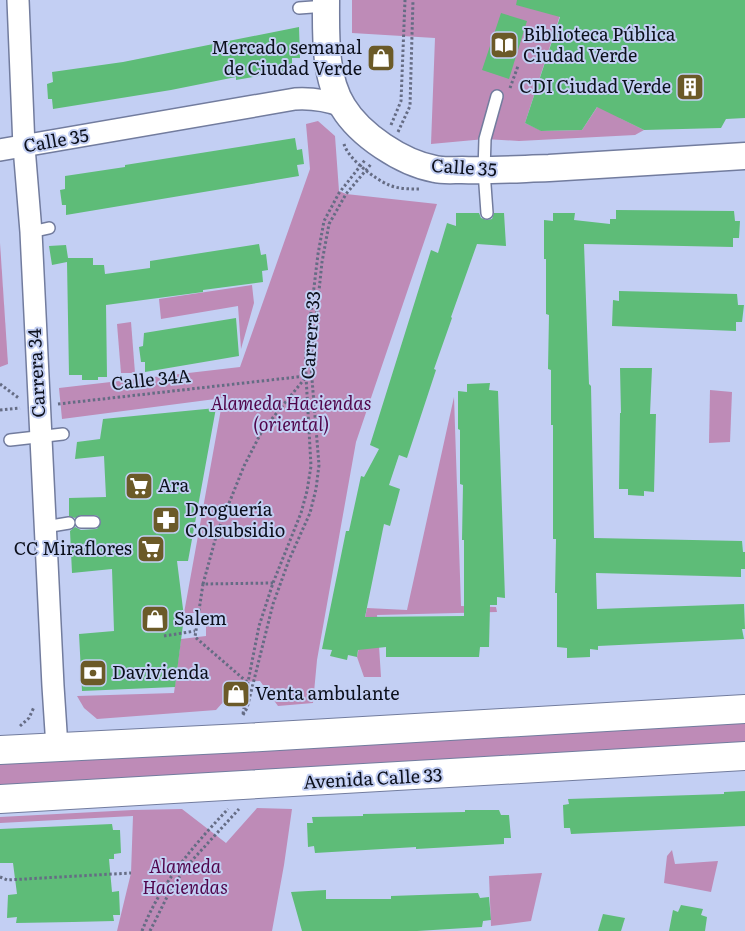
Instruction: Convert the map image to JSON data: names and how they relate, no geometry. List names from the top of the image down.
{
  "streets": {
    "main road": ["Avenida Calle 33"],
    "street": ["Calle 35", "Carrera 34"],
    "path": ["Carrera 33", "Calle 34A"]
  },
  "crossings": [
    ["Calle 35", "Carrera 33"],
    ["Calle 35", "Carrera 34"],
    ["Carrera 33", "Calle 34A"],
    ["Carrera 34", "Calle 34A"]
  ],
  "parks": ["Alameda Haciendas (oriental)", "Alameda Haciendas"],
  "places": {
    "library": ["Biblioteca Pública Ciudad Verde"],
    "shop": ["Mercado semanal de Ciudad Verde", "Salem", "Venta ambulante"],
    "building": ["CDI Ciudad Verde"],
    "supermarket": ["Ara", "CC Miraflores"],
    "pharmacy": ["Droguería Colsubsidio"],
    "bank": ["Davivienda"]
  }
}
